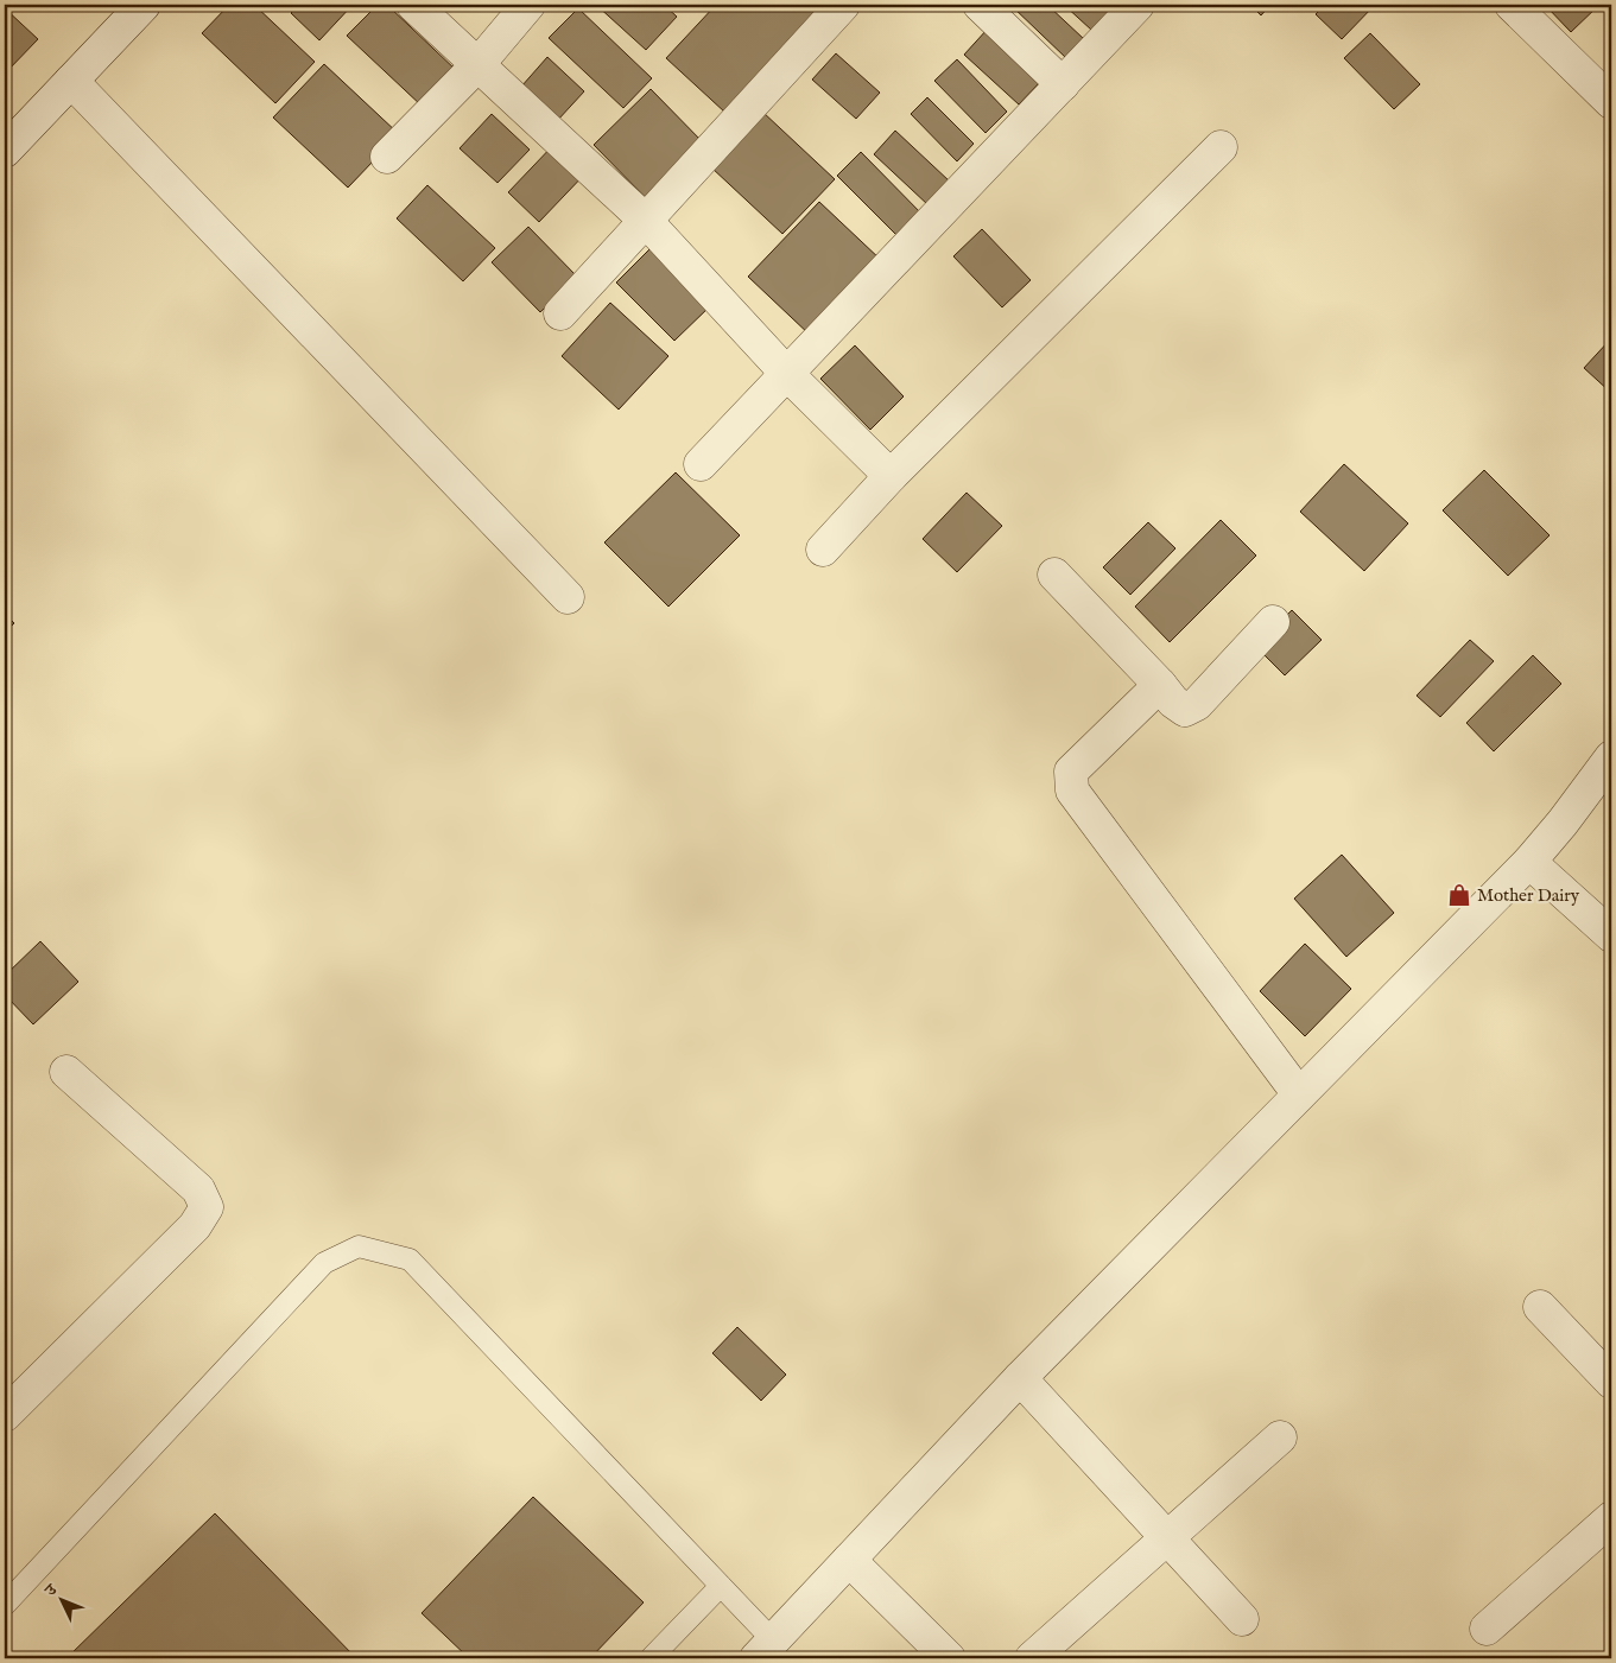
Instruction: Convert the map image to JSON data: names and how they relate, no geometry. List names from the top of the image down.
{
  "places": {
    "shop": ["Mother Dairy"]
  },
  "north": "top left"
}
